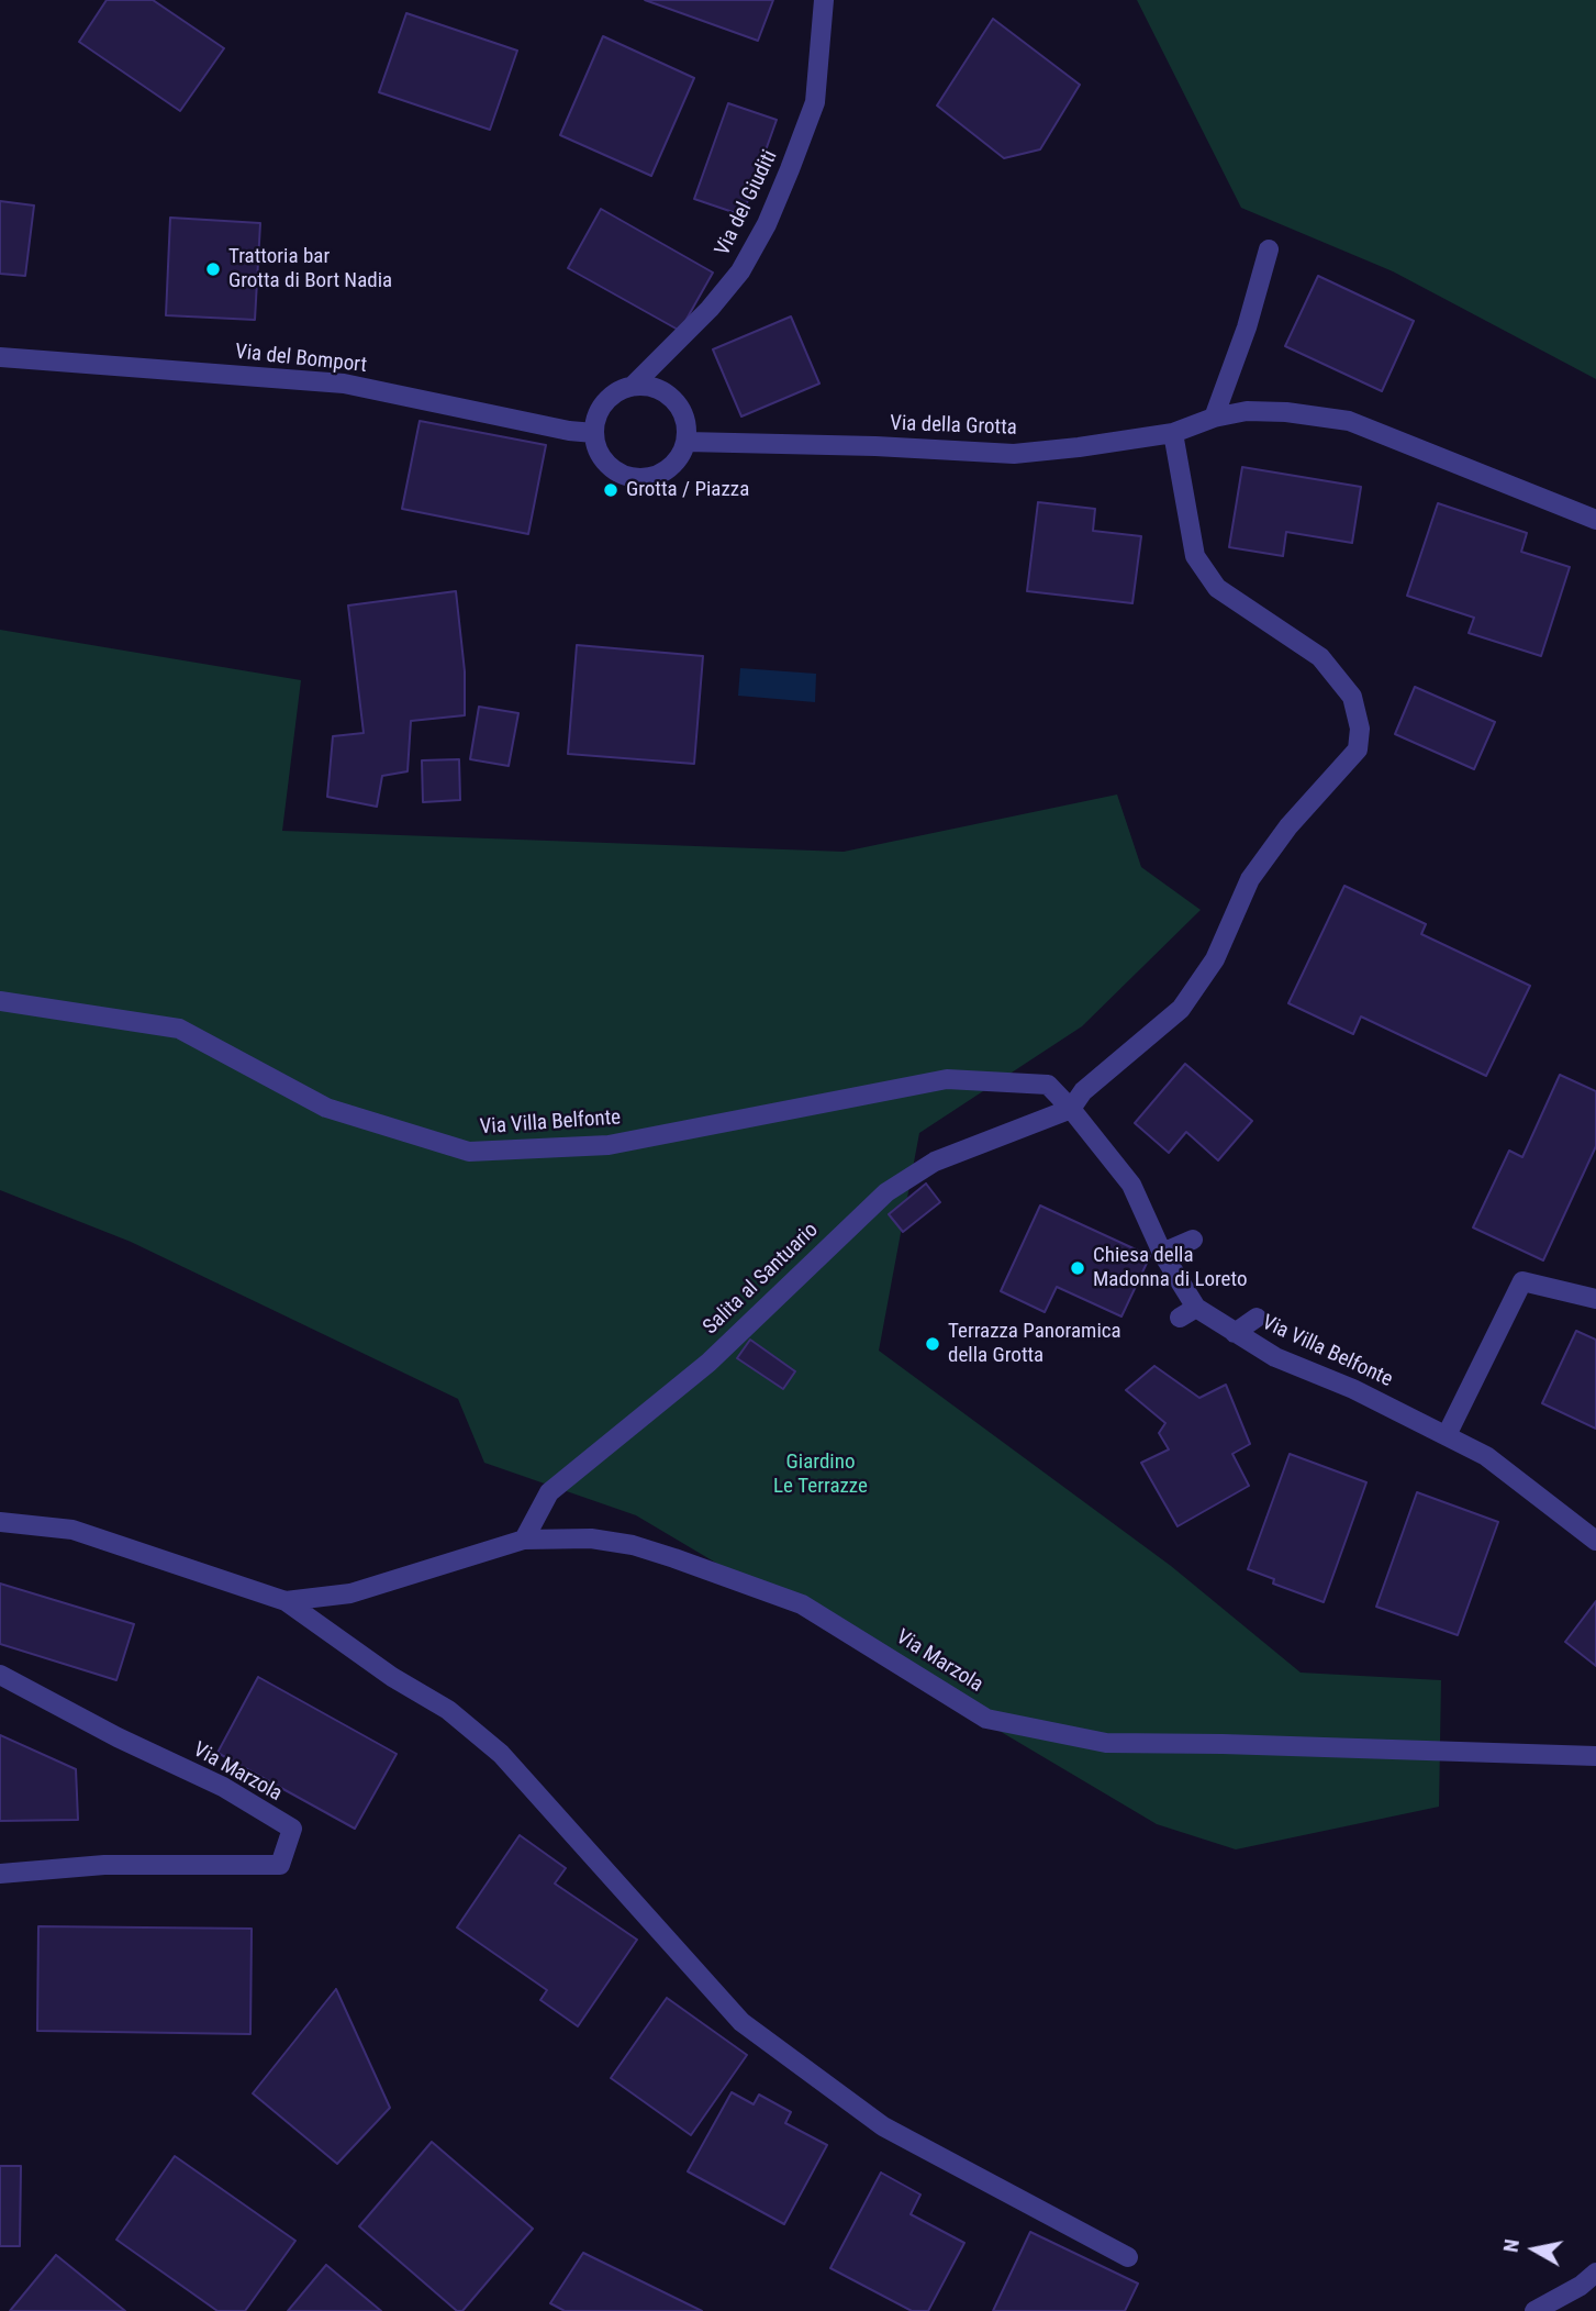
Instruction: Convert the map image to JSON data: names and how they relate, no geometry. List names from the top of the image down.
{
  "streets": {
    "street": [
      "Via del Giuditi",
      "Via del Bomport",
      "Via della Grotta",
      "Via Villa Belfonte",
      "Salita al Santuario",
      "Via Marzola"
    ]
  },
  "crossings": [
    ["Via del Giuditi", "Via del Bomport"],
    ["Via del Giuditi", "Via della Grotta"],
    ["Via del Bomport", "Via della Grotta"],
    ["Via Villa Belfonte", "Salita al Santuario"],
    ["Salita al Santuario", "Via Marzola"]
  ],
  "parks": ["Giardino Le Terrazze"],
  "places": [
    "Trattoria bar Grotta di Bort Nadia",
    "Grotta / Piazza",
    "Chiesa della Madonna di Loreto",
    "Terrazza Panoramica della Grotta"
  ],
  "north": "left"
}
